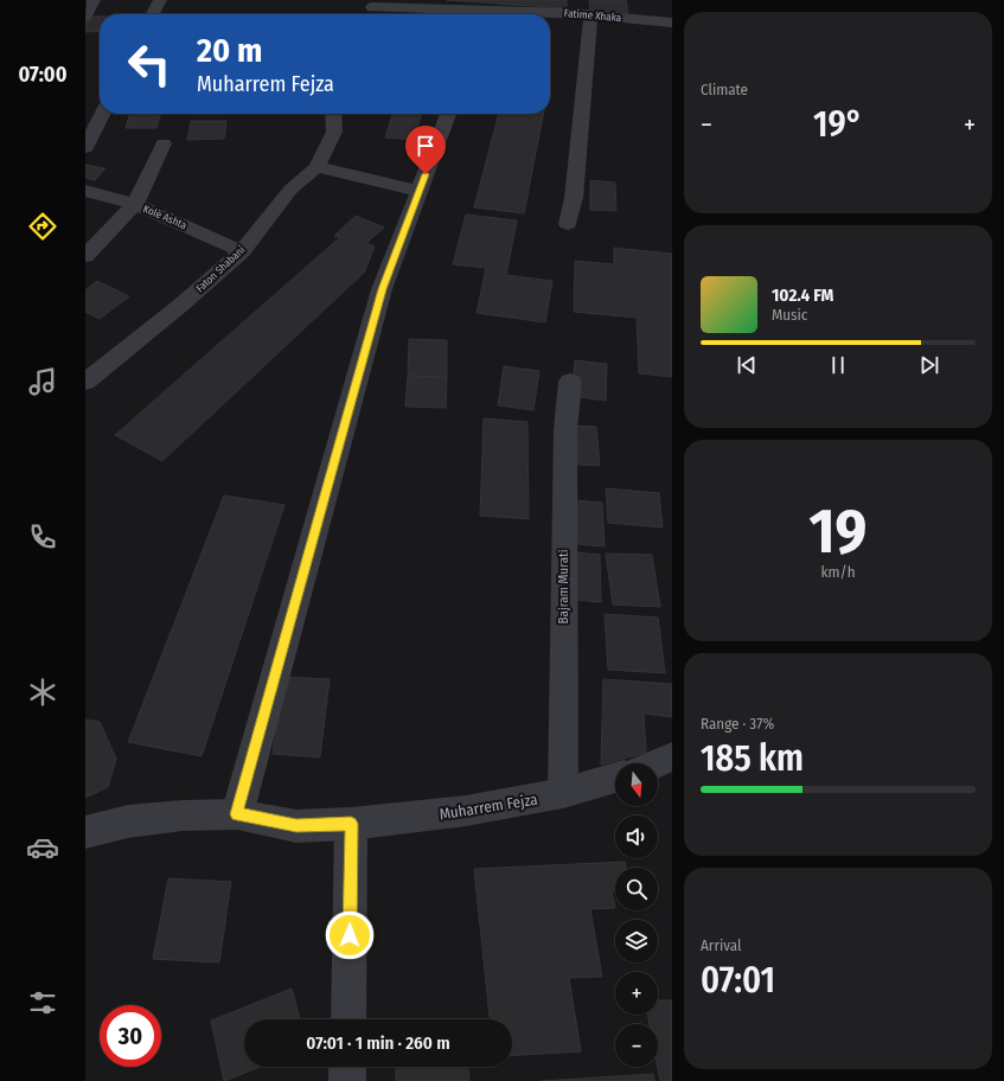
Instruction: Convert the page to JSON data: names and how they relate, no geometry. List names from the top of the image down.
{
  "streets": {
    "street": [
      "Fatime Xhaka",
      "Kolë Ashta",
      "Faton Shabani",
      "Bajram Murati",
      "Muharrem Fejza"
    ]
  },
  "crossings": [
    ["Kolë Ashta", "Faton Shabani"],
    ["Bajram Murati", "Muharrem Fejza"]
  ],
  "north": "bottom",
  "page": {
    "tabs": "07:00",
    "tile": [
      "Climate",
      ["19", "km/h"],
      ["Range · 37%", "185 km"],
      ["Arrival", "07:01"]
    ],
    "turn": ["20 m", "Muharrem Fejza"],
    "heat": ["−", "19°", "+"],
    "song": ["102.4 FM", "Music"],
    "map_buttons": ["+", "−"],
    "limit": "30",
    "trip": "07:01 · 1 min · 260 m"
  }
}
